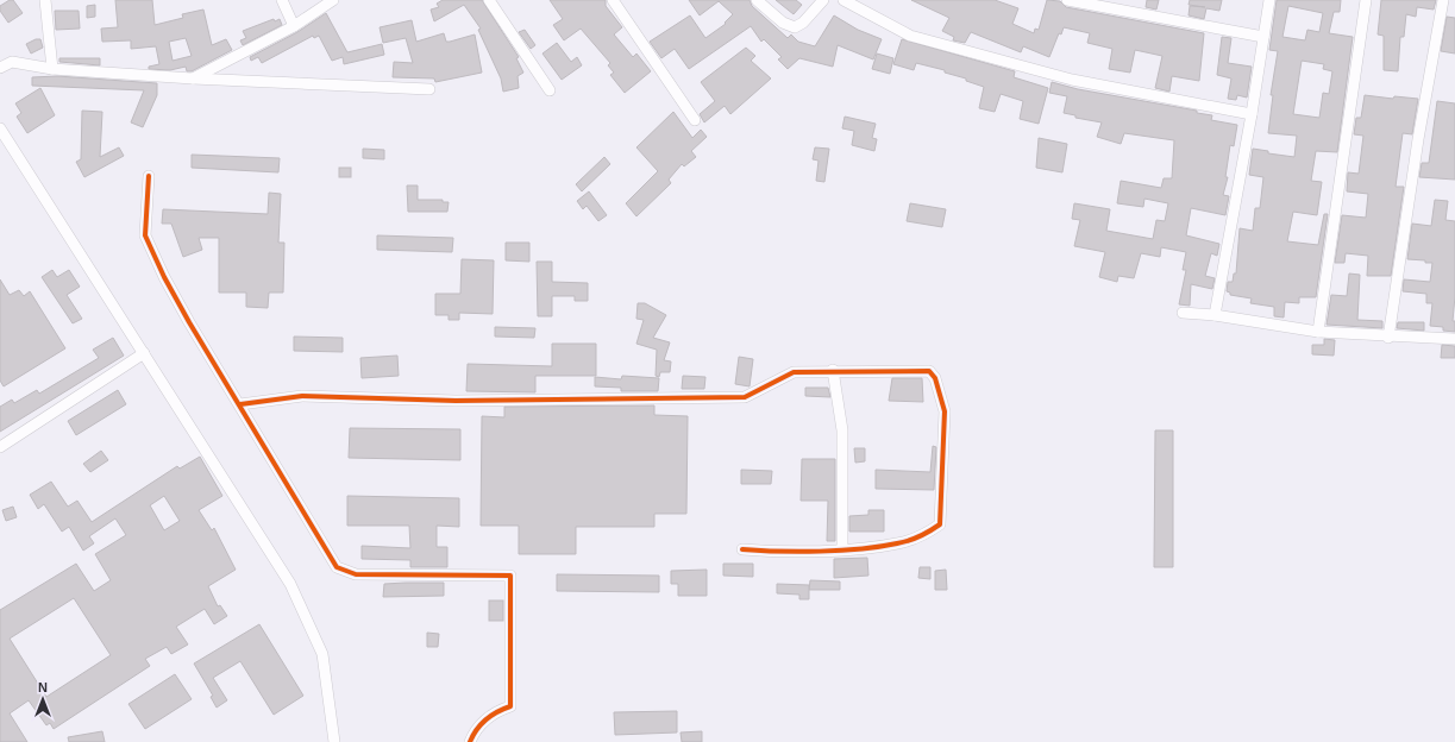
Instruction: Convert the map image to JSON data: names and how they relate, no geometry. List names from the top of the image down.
{
  "north": "top"
}
